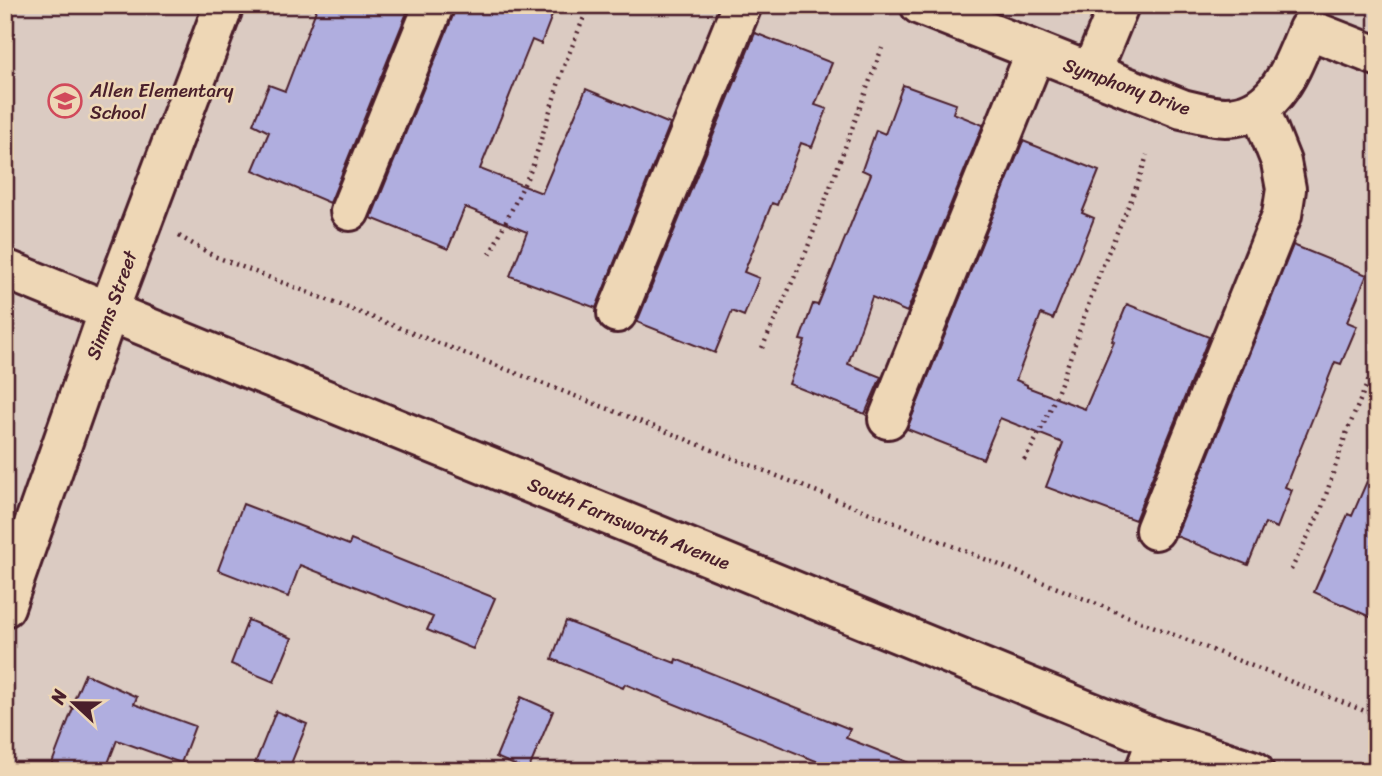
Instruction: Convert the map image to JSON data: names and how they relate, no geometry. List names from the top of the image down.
{
  "streets": {
    "street": ["Symphony Drive", "Simms Street", "South Farnsworth Avenue"]
  },
  "crossings": [
    ["Simms Street", "South Farnsworth Avenue"]
  ],
  "places": {
    "school or university": ["Allen Elementary School"]
  },
  "north": "left"
}
